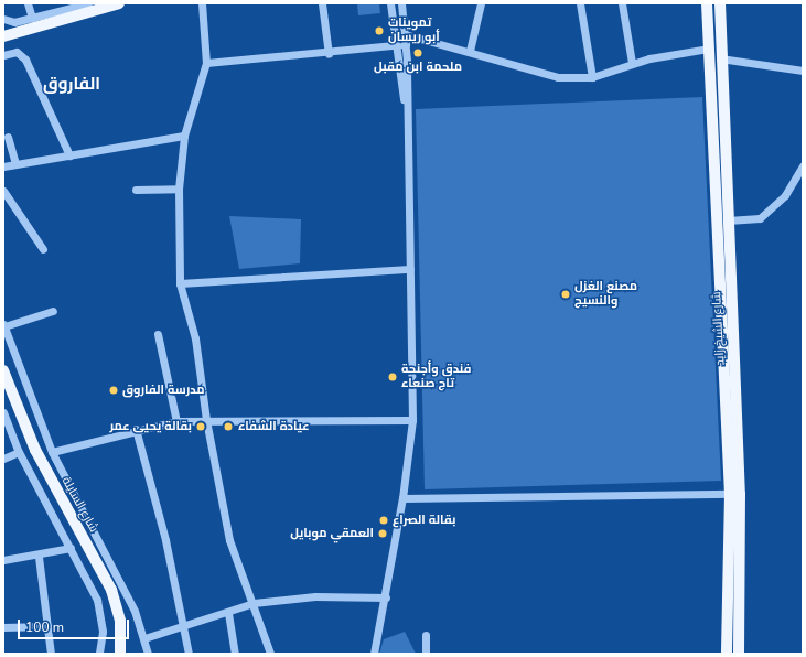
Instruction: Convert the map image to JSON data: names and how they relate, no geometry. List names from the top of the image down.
{
  "streets": {
    "main road": ["شارع الشيخ زايد", "شارع السايلة"]
  },
  "districts": ["الفاروق"],
  "places": [
    "تموينات أبو ريسان",
    "ملحمة ابن مقبل",
    "مصنع الغزل والنسيج",
    "فندق وأجنحة تاج صنعاء",
    "مدرسة الفاروق",
    "بقالة يحيى عمر",
    "عيادة الشفاء",
    "بقالة الصراع",
    "العمقي موبايل"
  ],
  "scale_bar": "100 m"
}
